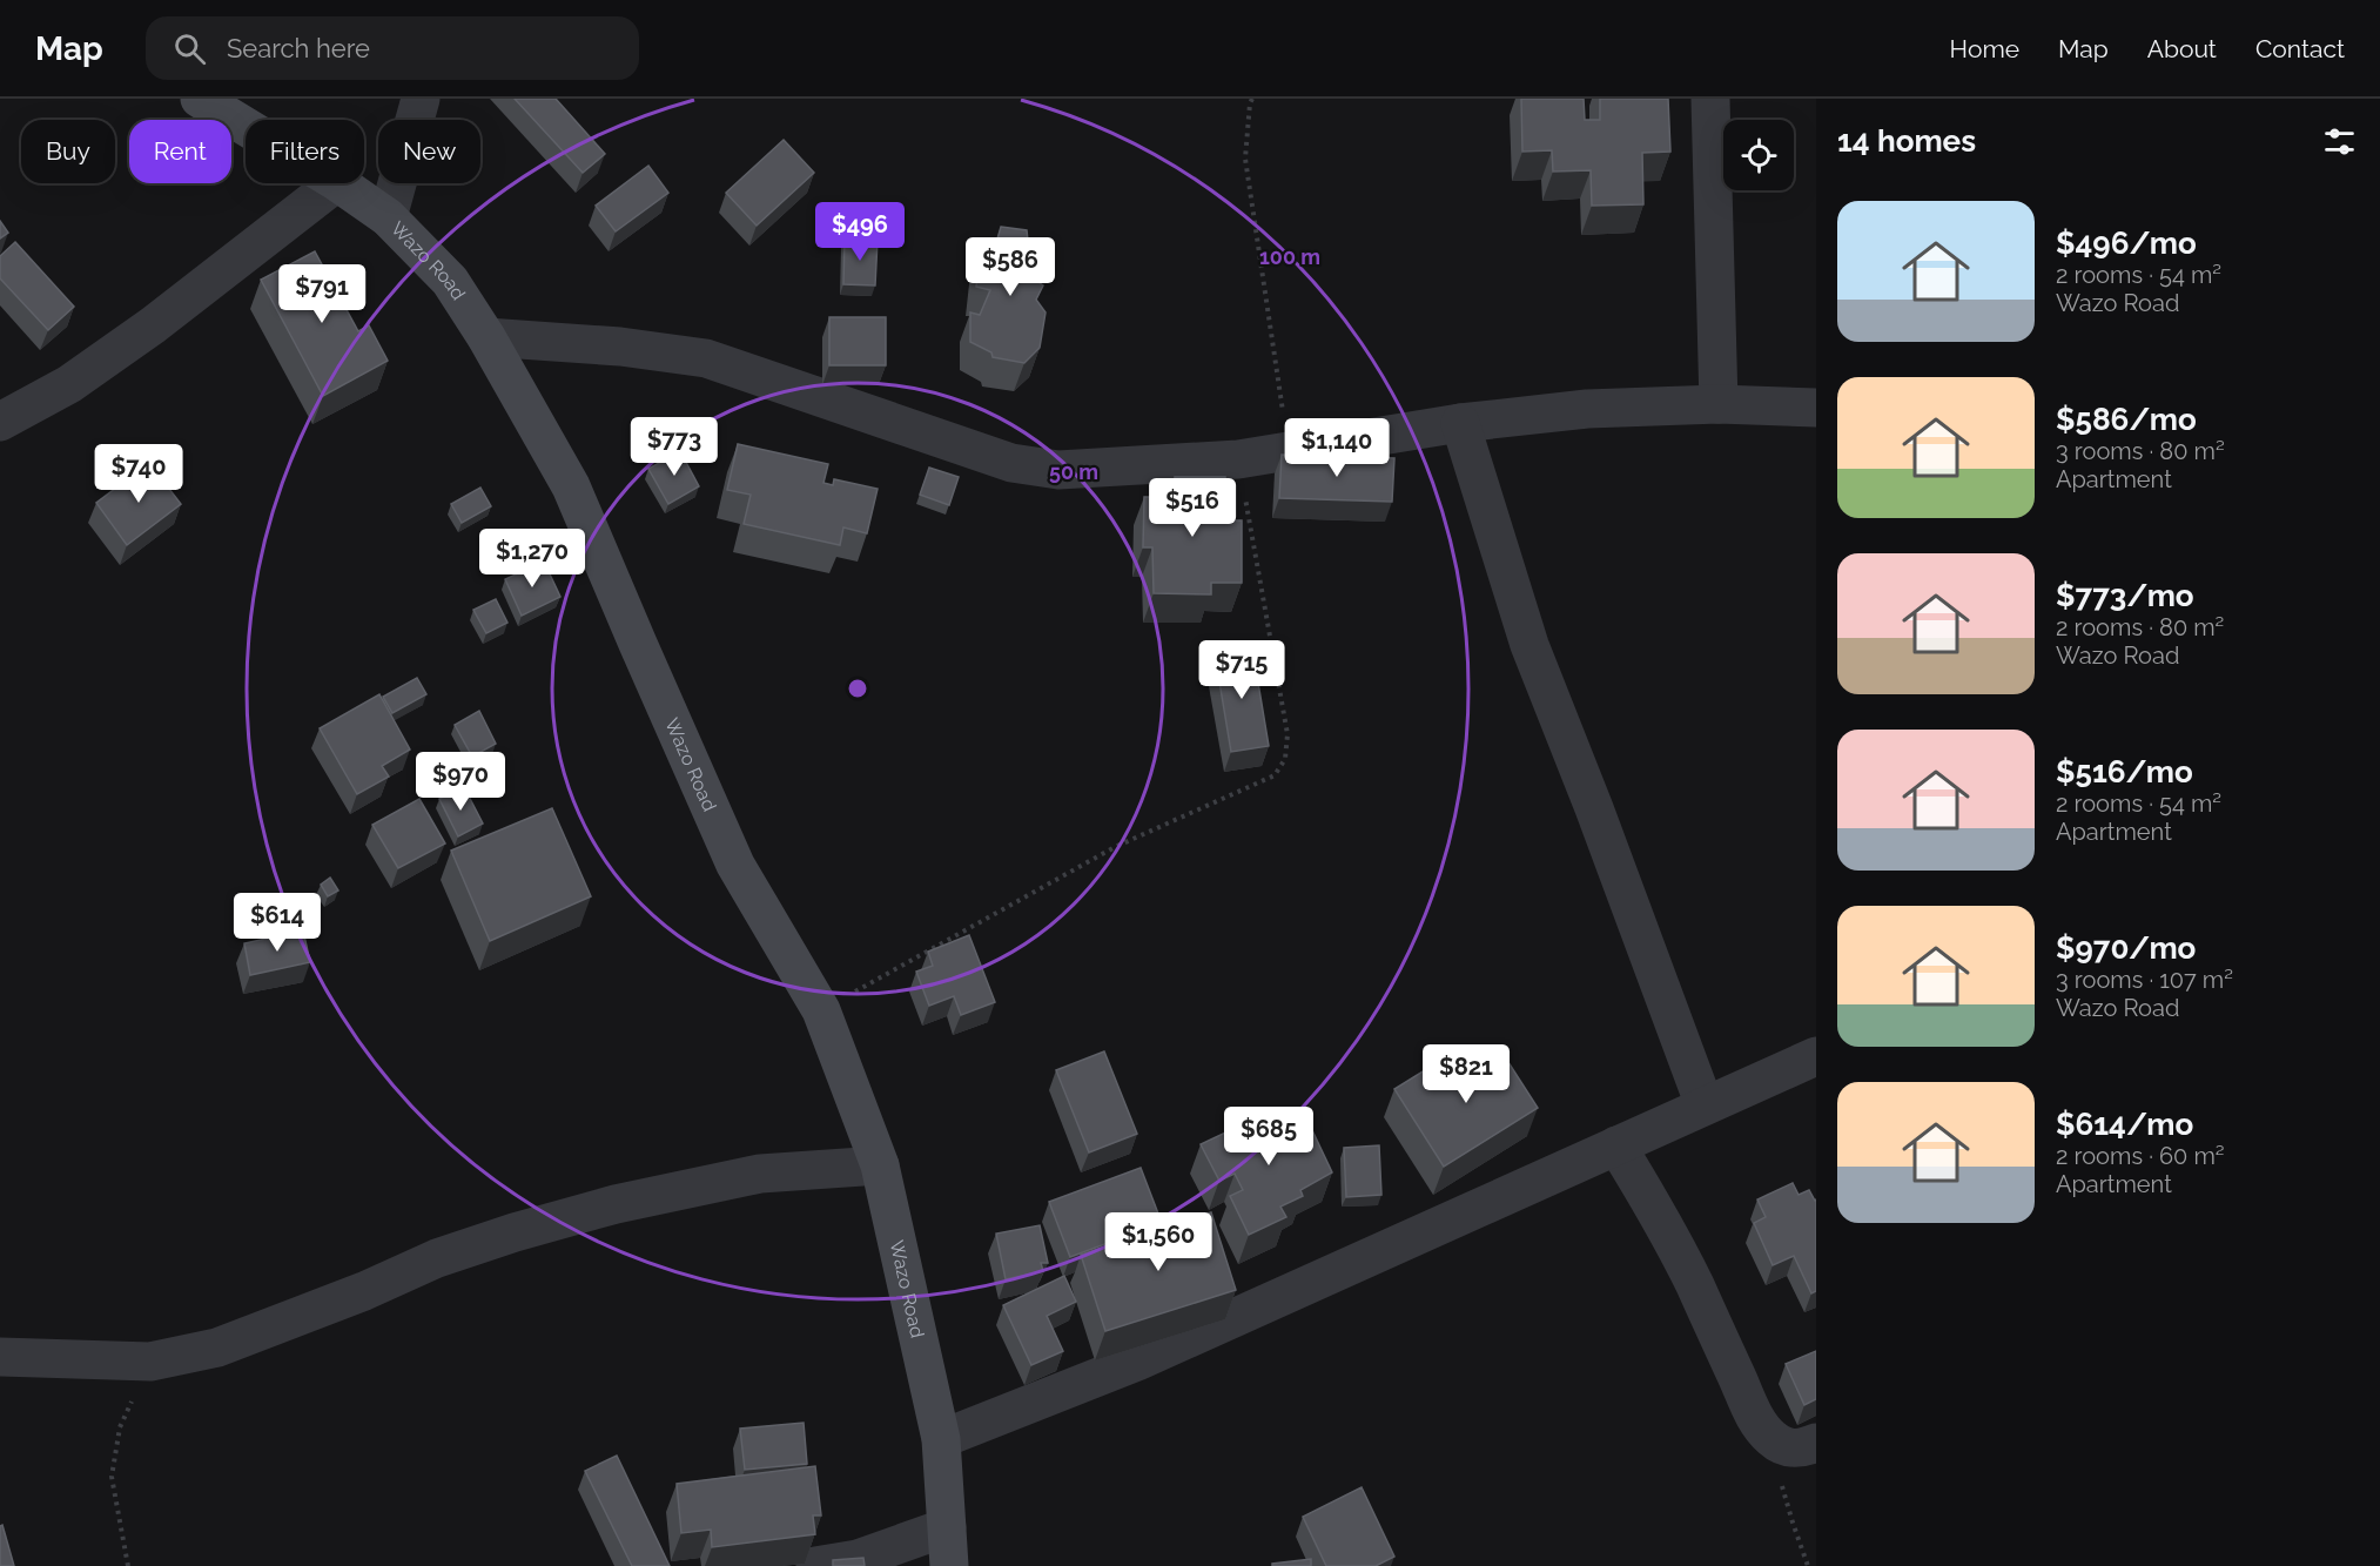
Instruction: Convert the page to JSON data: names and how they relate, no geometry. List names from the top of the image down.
{
  "streets": {
    "main road": ["Wazo Road"]
  },
  "page": {
    "header": "Map",
    "search": "Search here",
    "nav": [
      "Home",
      "Map",
      "About",
      "Contact"
    ],
    "heading": "14 homes",
    "chip": [
      "Buy",
      "Rent",
      "Filters",
      "New"
    ],
    "list": [
      {
        "name": "$496/mo",
        "note": "2 rooms · 54 m² · Wazo Road"
      },
      {
        "name": "$586/mo",
        "note": "3 rooms · 80 m² · Apartment"
      },
      {
        "name": "$773/mo",
        "note": "2 rooms · 80 m² · Wazo Road"
      },
      {
        "name": "$516/mo",
        "note": "2 rooms · 54 m² · Apartment"
      },
      {
        "name": "$970/mo",
        "note": "3 rooms · 107 m² · Wazo Road"
      },
      {
        "name": "$614/mo",
        "note": "2 rooms · 60 m² · Apartment"
      }
    ],
    "price": [
      "$496",
      "$586",
      "$791",
      "$773",
      "$1,140",
      "$740",
      "$516",
      "$1,270",
      "$715",
      "$970",
      "$614",
      "$821",
      "$685",
      "$1,560"
    ]
  },
  "rings": ["100 m", "50 m"]
}
